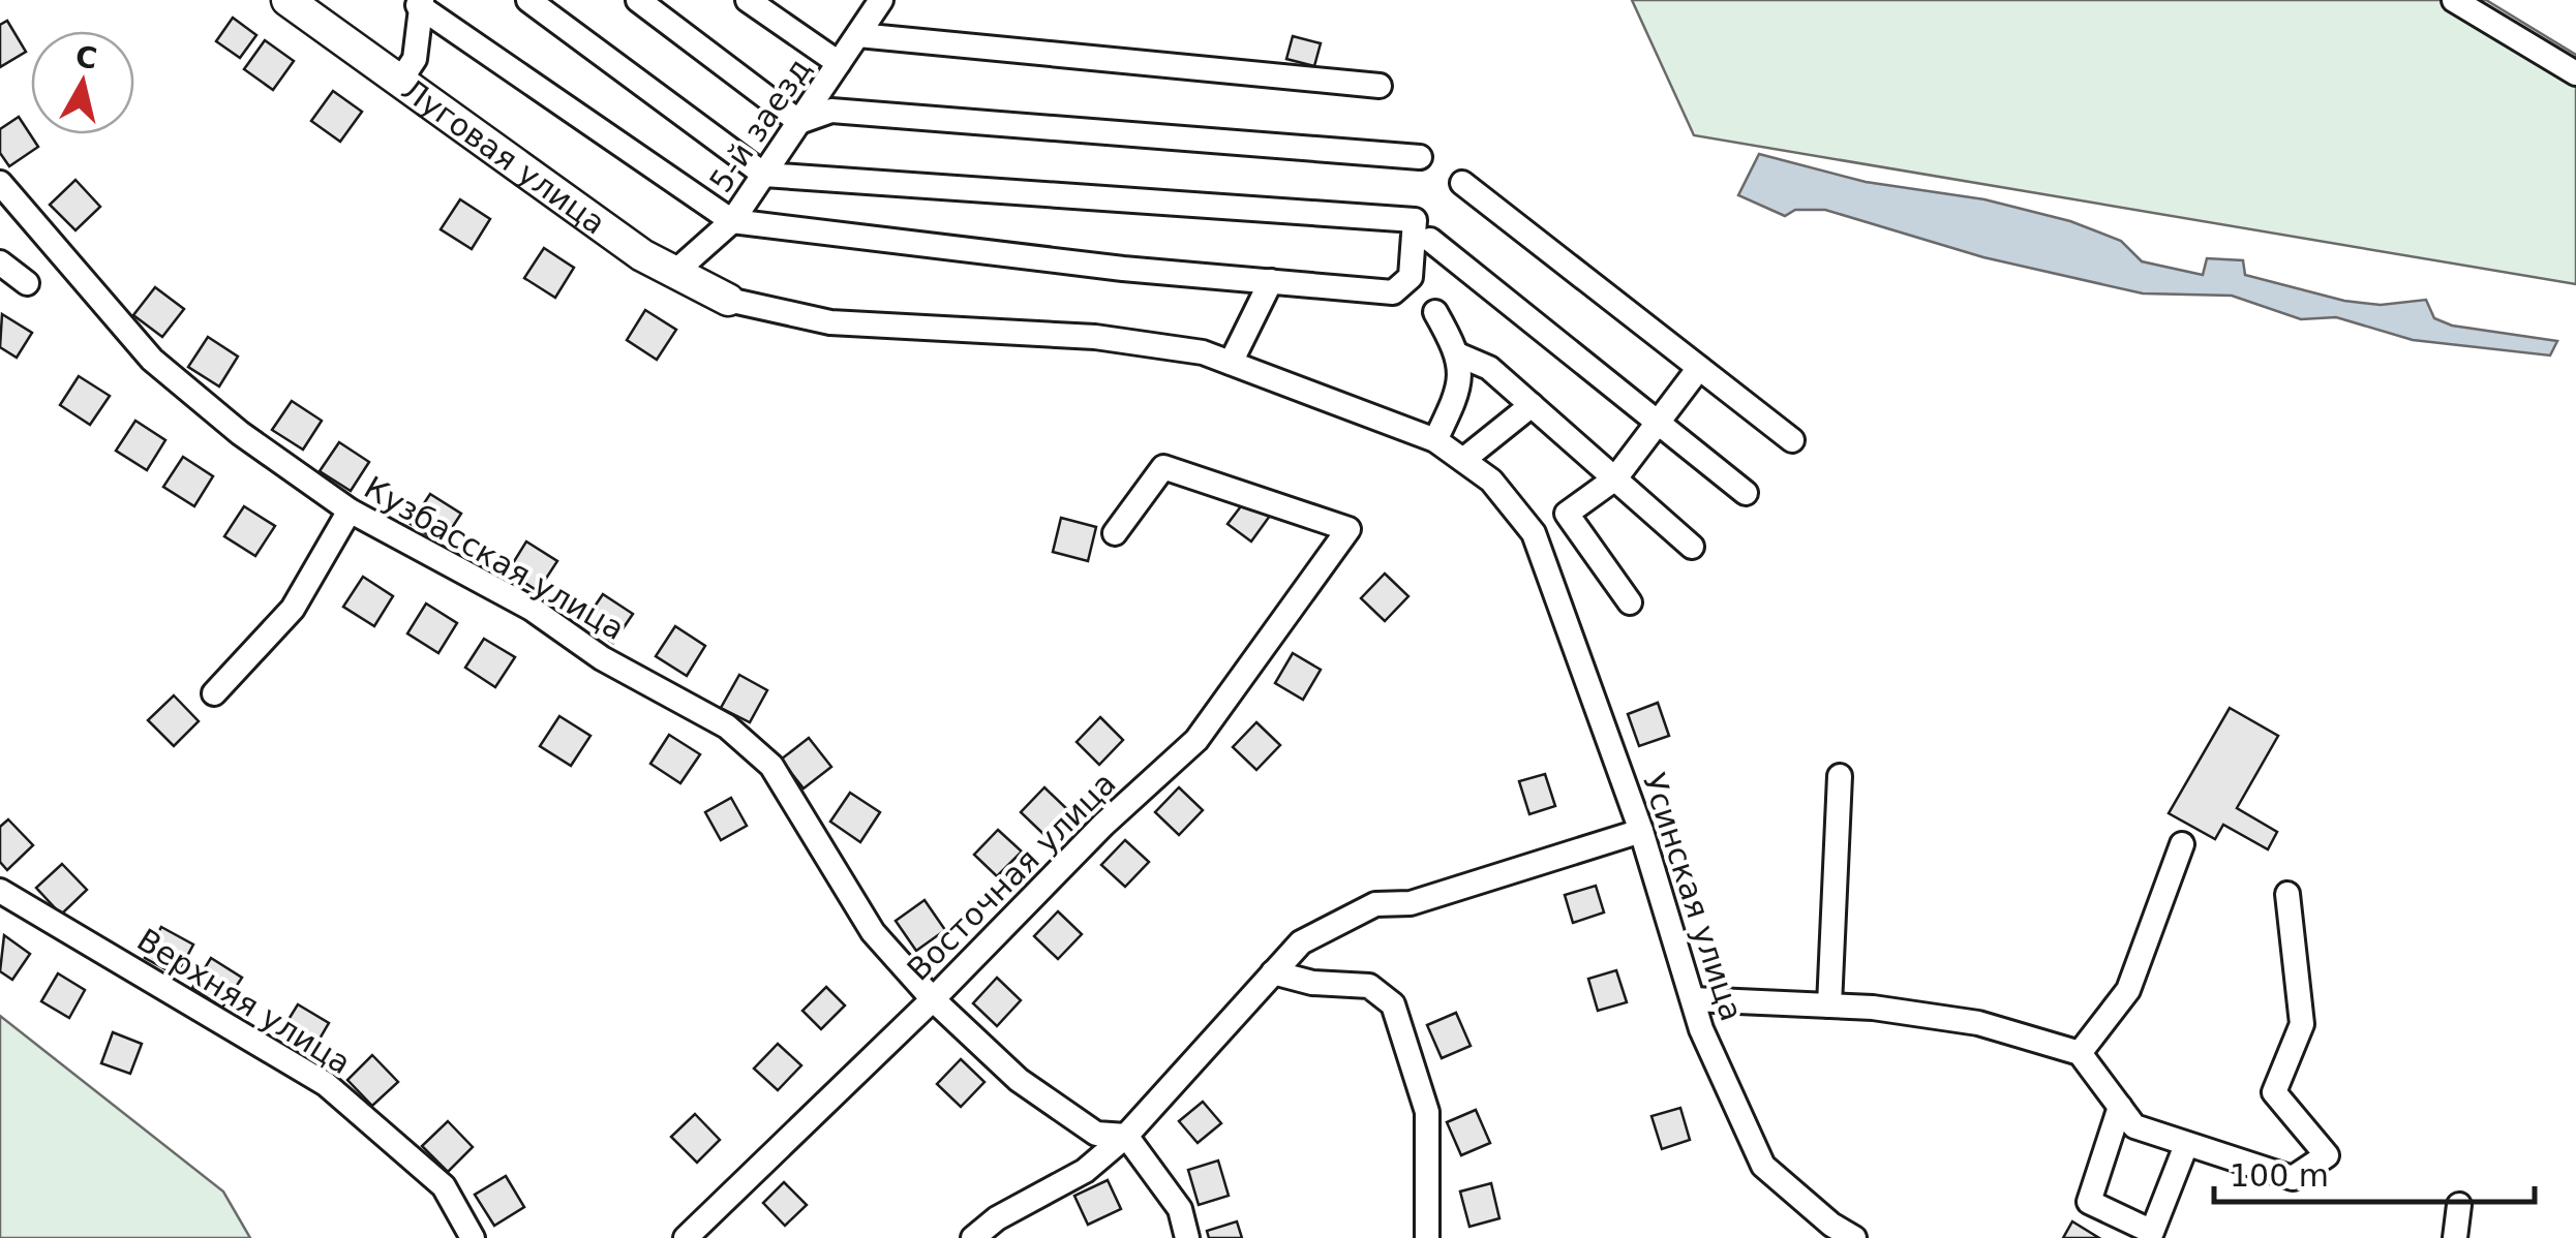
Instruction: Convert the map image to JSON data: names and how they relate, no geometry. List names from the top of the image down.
{
  "streets": {
    "main road": ["Луговая улица"],
    "street": [
      "5-й заезд",
      "Кузбасская улица",
      "Восточная улица",
      "Усинская улица",
      "Верхняя улица"
    ]
  },
  "crossings": [
    ["5-й заезд", "Луговая улица"],
    ["Луговая улица", "Усинская улица"],
    ["Кузбасская улица", "Восточная улица"]
  ],
  "scale_bar": "100 m",
  "north": "top"
}
